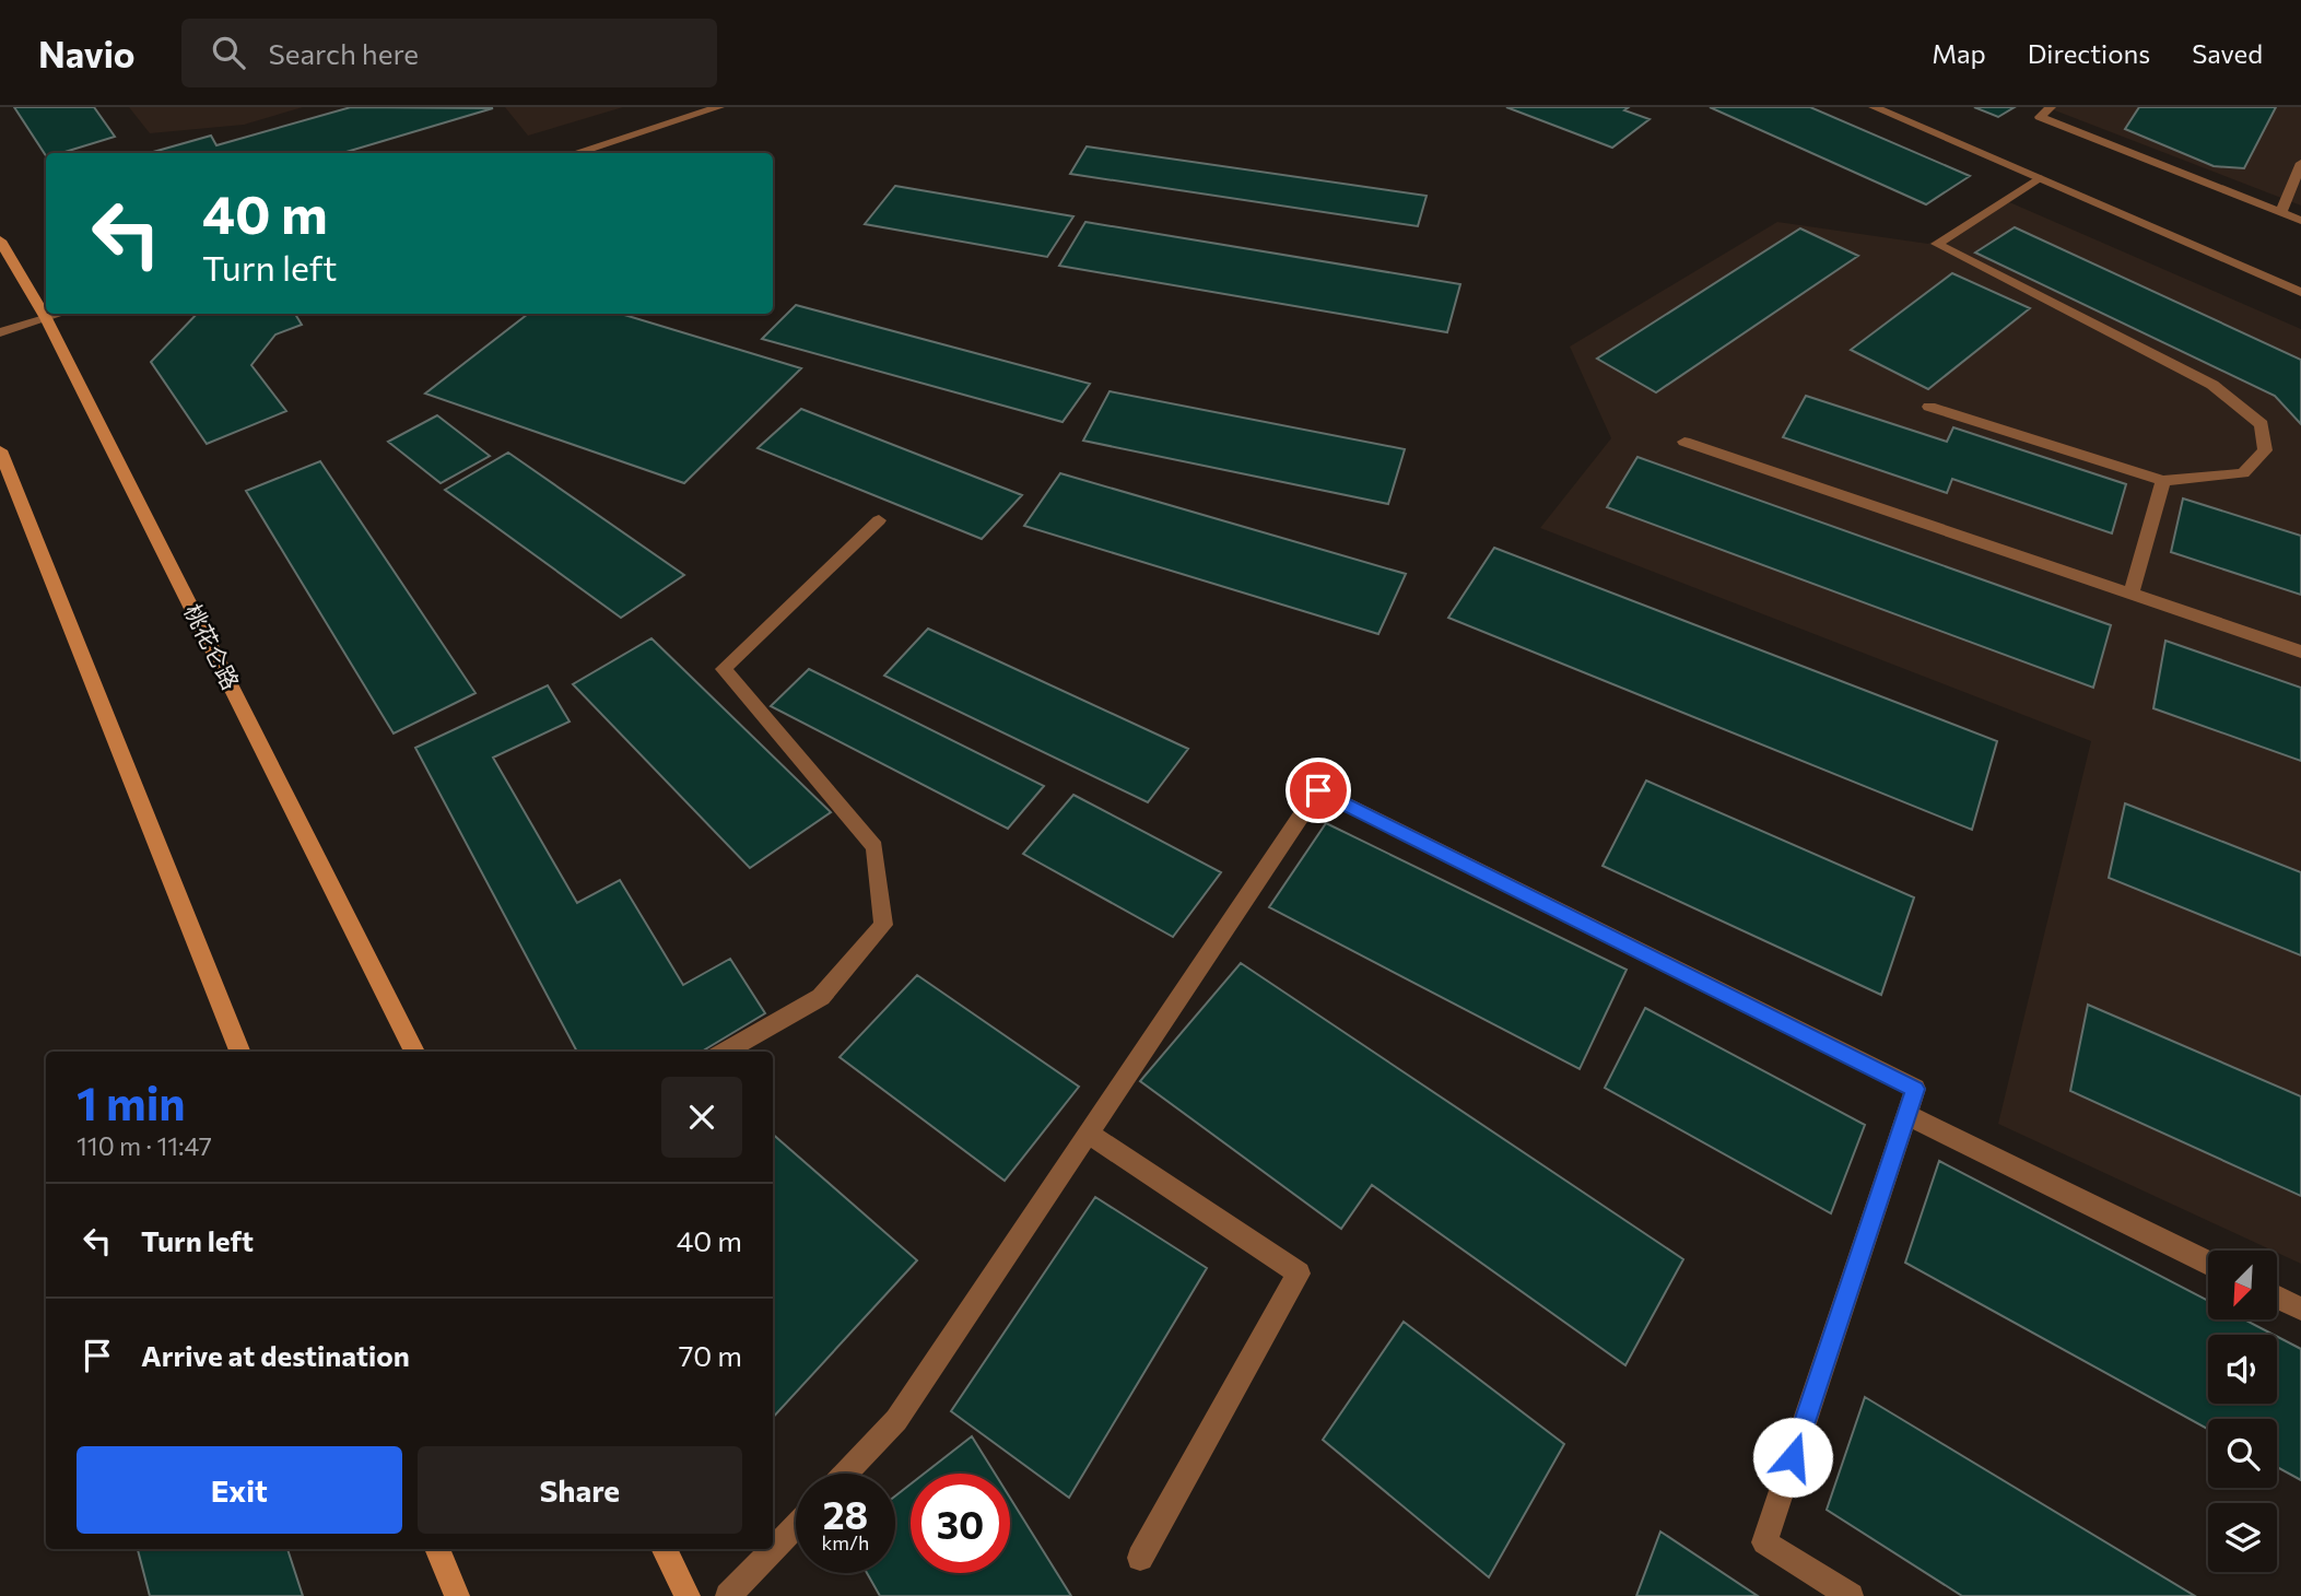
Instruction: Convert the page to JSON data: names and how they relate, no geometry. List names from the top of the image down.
{
  "streets": {
    "main road": ["桃花仑路"]
  },
  "north": "bottom left",
  "page": {
    "header": "Navio",
    "search": "Search here",
    "nav": ["Map", "Directions", "Saved"],
    "turn": ["40 m", "Turn left"],
    "heading": ["1 min", "110 m · 11:47"],
    "list": [
      {
        "name": "Turn left",
        "value": "40 m"
      },
      {
        "name": "Arrive at destination",
        "value": "70 m"
      }
    ],
    "buttons": ["Exit", "Share"],
    "speed": "28 km/h",
    "limit": "30"
  }
}
